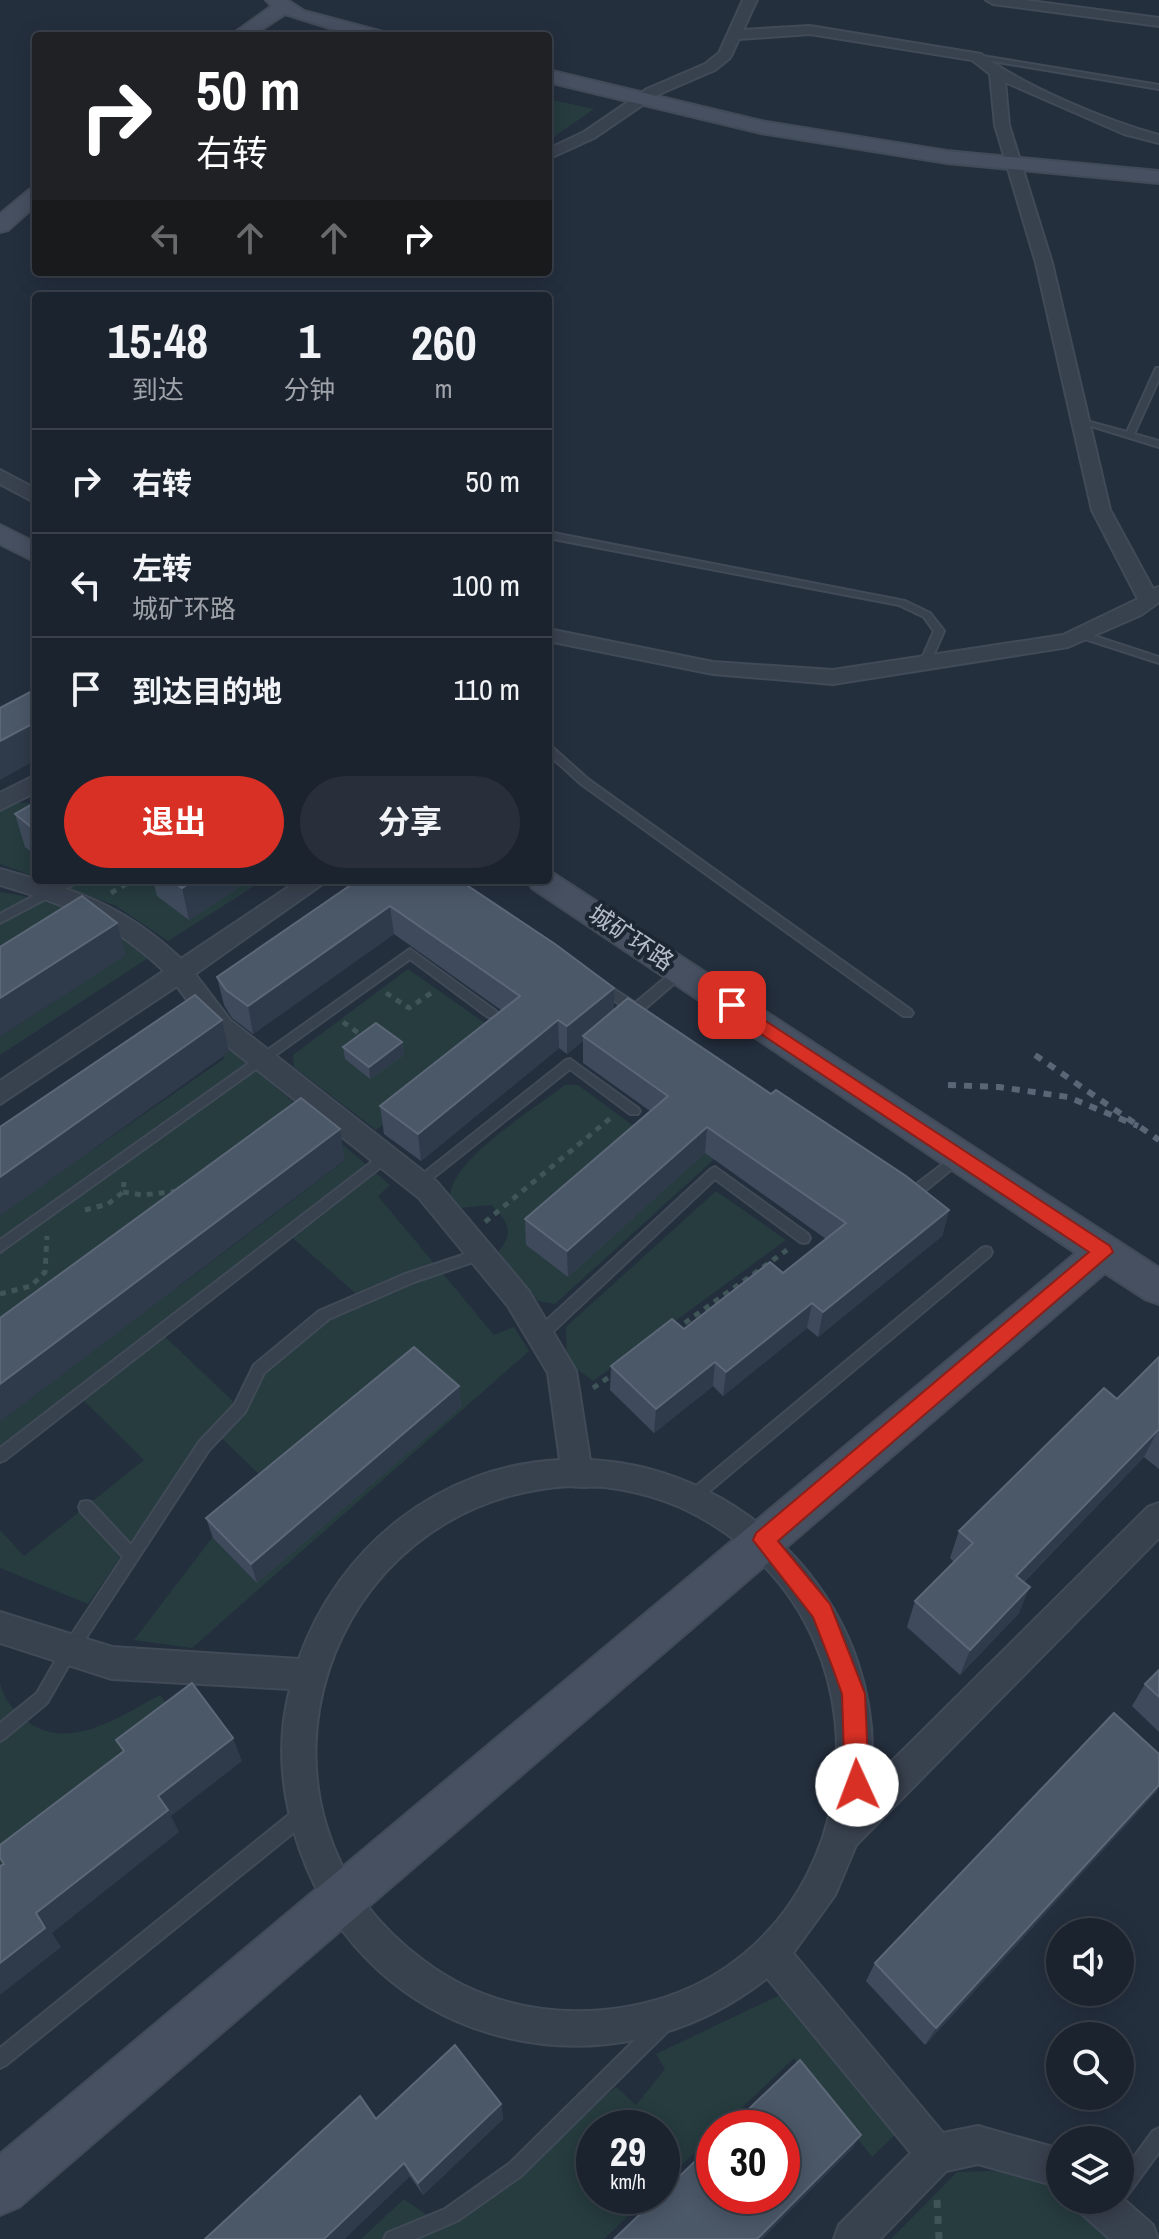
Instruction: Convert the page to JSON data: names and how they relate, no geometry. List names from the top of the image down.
{
  "streets": {
    "street": ["城矿环路"]
  },
  "page": {
    "turn": ["50 m", "右转"],
    "eta": [
      "15:48",
      "到达",
      "1",
      "分钟",
      "260",
      "m"
    ],
    "list": [
      {
        "name": "右转",
        "value": "50 m"
      },
      {
        "name": "左转",
        "note": "城矿环路",
        "value": "100 m"
      },
      {
        "name": "到达目的地",
        "value": "110 m"
      }
    ],
    "buttons": ["退出", "分享"],
    "speed": "29 km/h",
    "limit": "30"
  }
}
